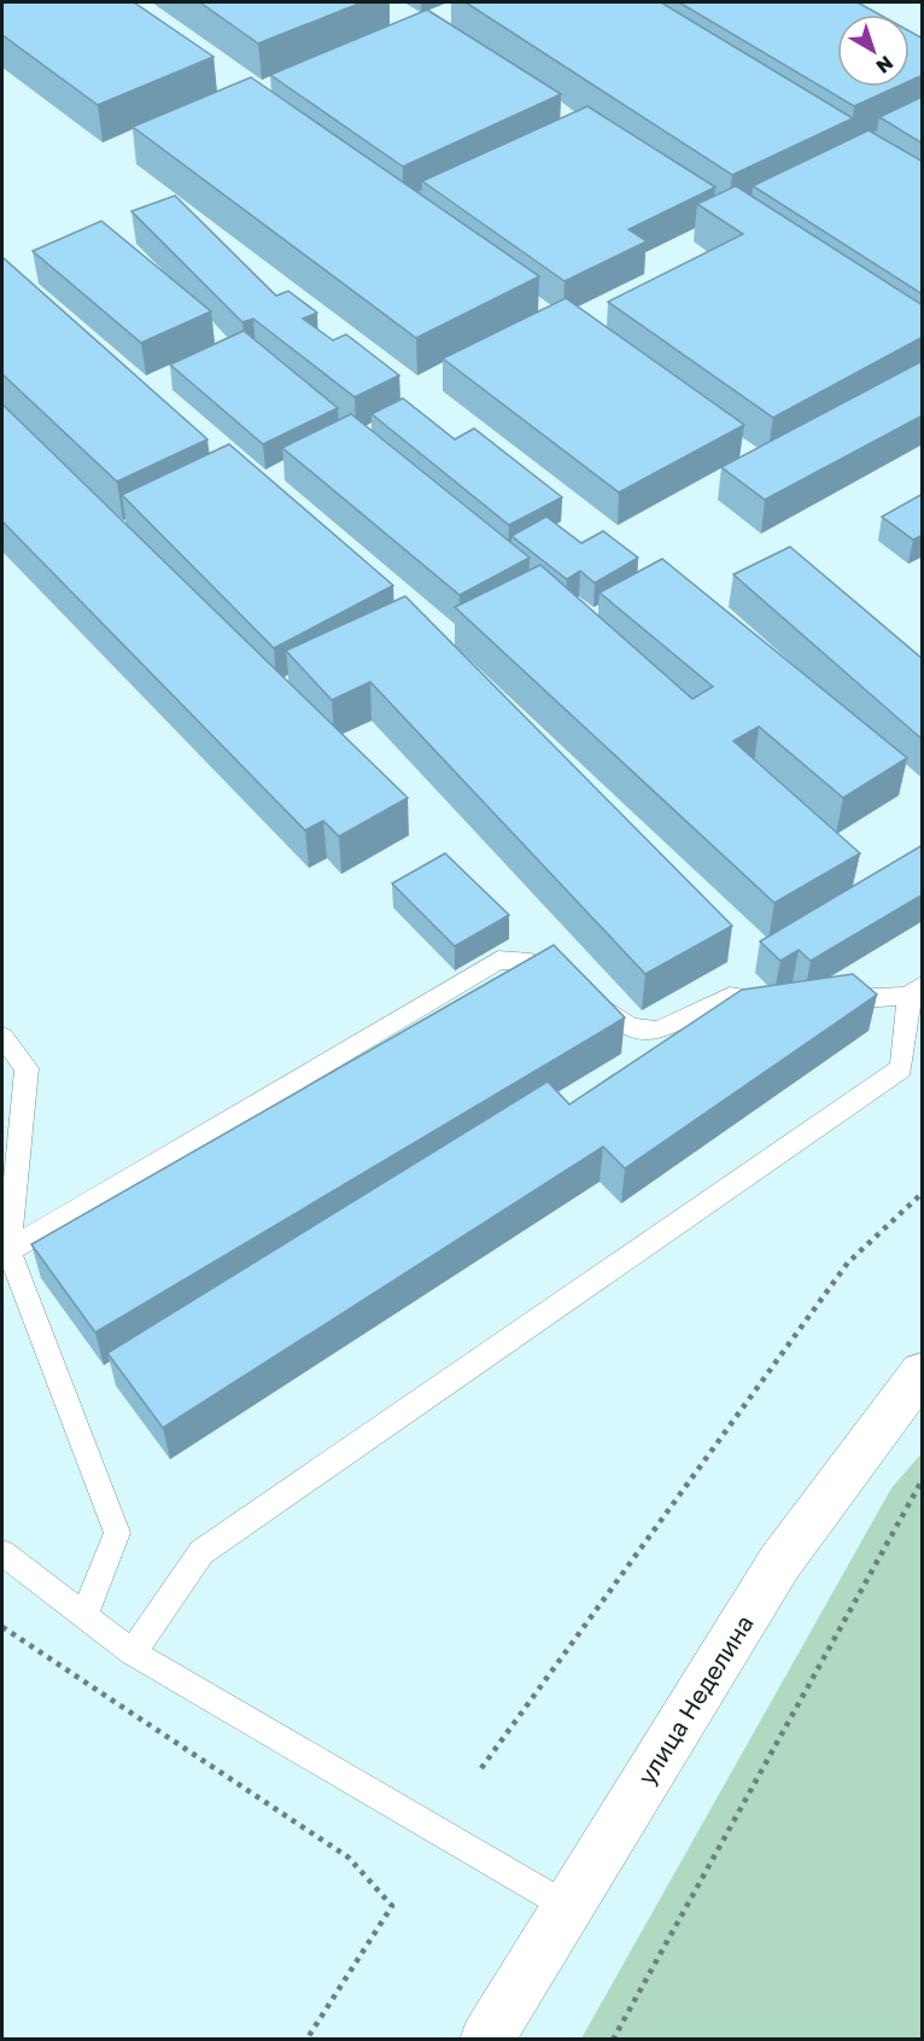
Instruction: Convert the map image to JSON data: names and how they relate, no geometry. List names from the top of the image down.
{
  "streets": {
    "main road": ["улица Неделина"]
  },
  "north": "bottom right"
}
